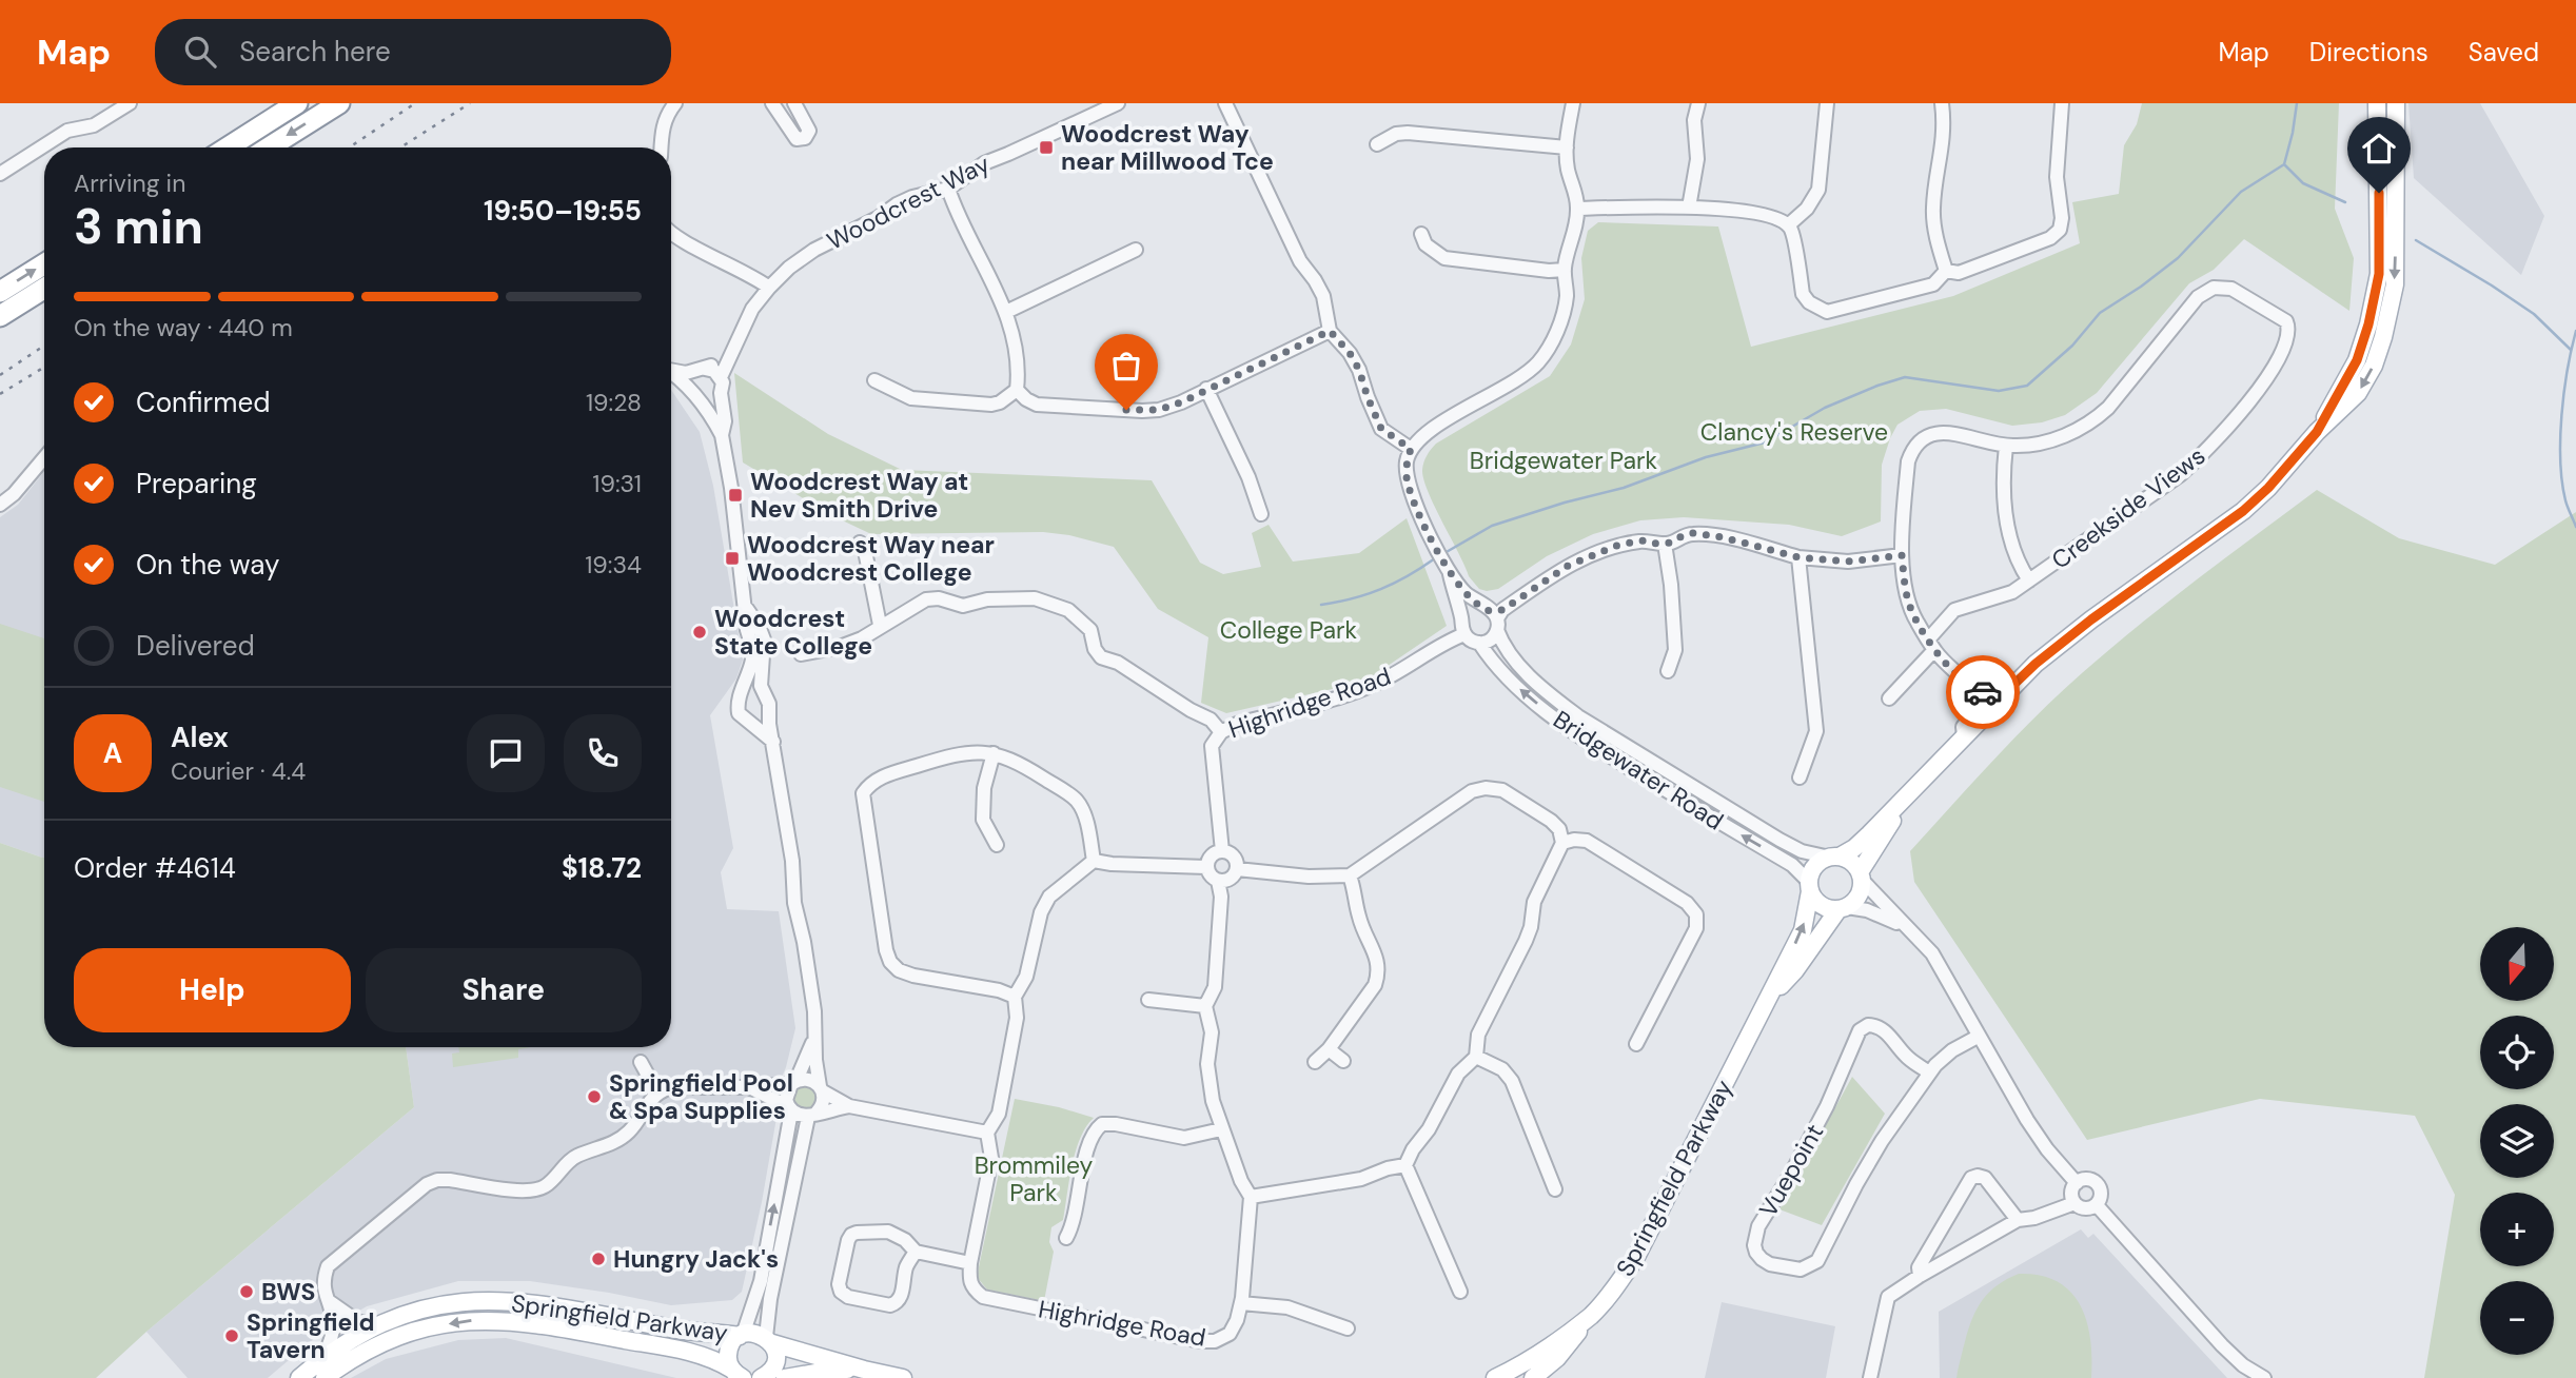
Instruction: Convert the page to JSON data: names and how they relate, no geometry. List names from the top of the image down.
{
  "streets": {
    "main road": ["Springfield Parkway"],
    "street": [
      "Woodcrest Way",
      "Creekside Views",
      "Highridge Road",
      "Bridgewater Road",
      "Vuepoint"
    ]
  },
  "crossings": [
    ["Highridge Road", "Bridgewater Road"],
    ["Bridgewater Road", "Springfield Parkway"]
  ],
  "parks": [
    "Clancy's Reserve",
    "Bridgewater Park",
    "College Park",
    "Brommiley Park"
  ],
  "places": {
    "transit": ["Woodcrest Way near Millwood Tce", "Woodcrest Way at Nev Smith Drive", "Woodcrest Way near Woodcrest College"],
    "other": [
      "Woodcrest State College",
      "Springfield Pool & Spa Supplies",
      "Hungry Jack's",
      "BWS",
      "Springfield Tavern"
    ]
  },
  "north": "bottom",
  "page": {
    "header": "Map",
    "search": "Search here",
    "nav": ["Map", "Directions", "Saved"],
    "heading": ["3 min", "Arriving in", "19:50–19:55"],
    "panel": [
      "Alex",
      "Courier · 4.4",
      "Order #4614",
      "$18.72"
    ],
    "bar": "On the way · 440 m",
    "list": [
      ["Confirmed", "19:28"],
      ["Preparing", "19:31"],
      ["On the way", "19:34"],
      "Delivered"
    ],
    "round": "A",
    "map_buttons": ["+", "−"],
    "buttons": ["Help", "Share"]
  }
}
